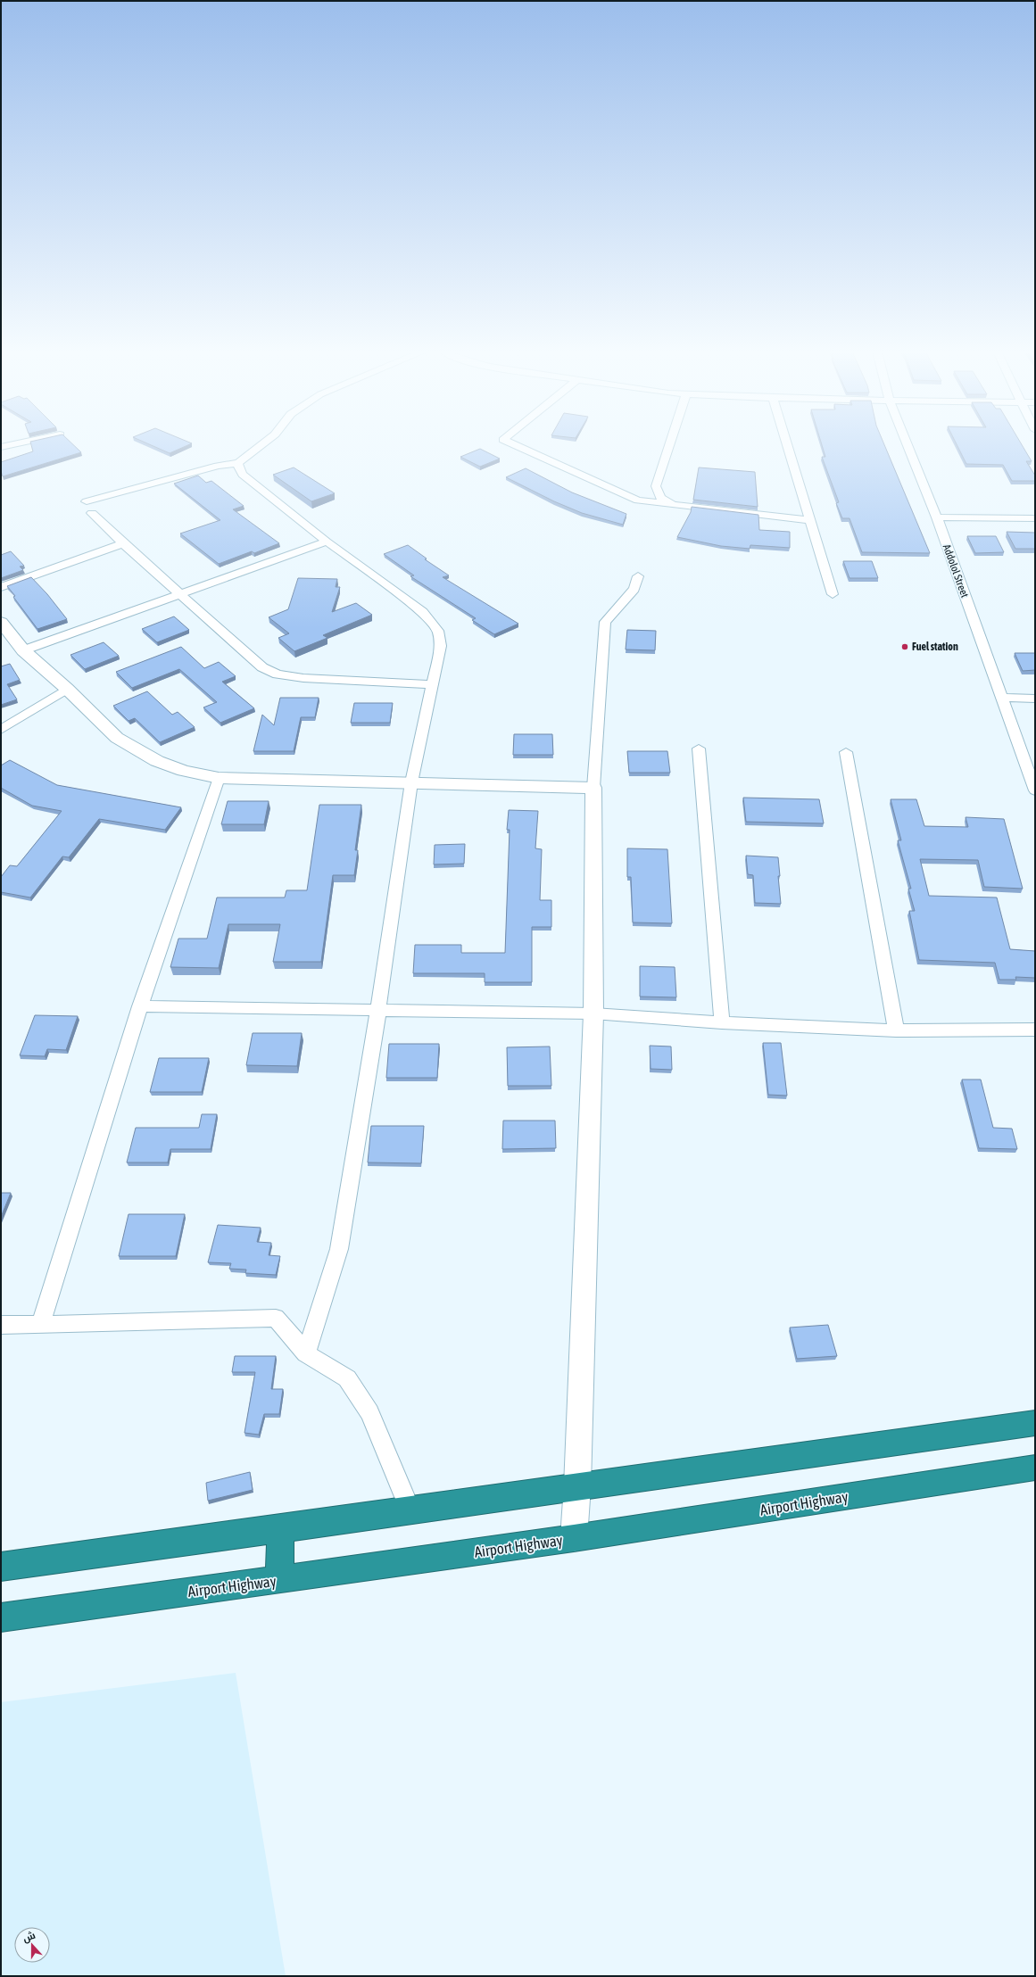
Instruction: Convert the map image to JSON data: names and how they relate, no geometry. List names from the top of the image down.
{
  "streets": {
    "highway": ["Airport Highway"],
    "street": ["Addolol Street"]
  },
  "places": ["Fuel station"],
  "north": "top"
}
